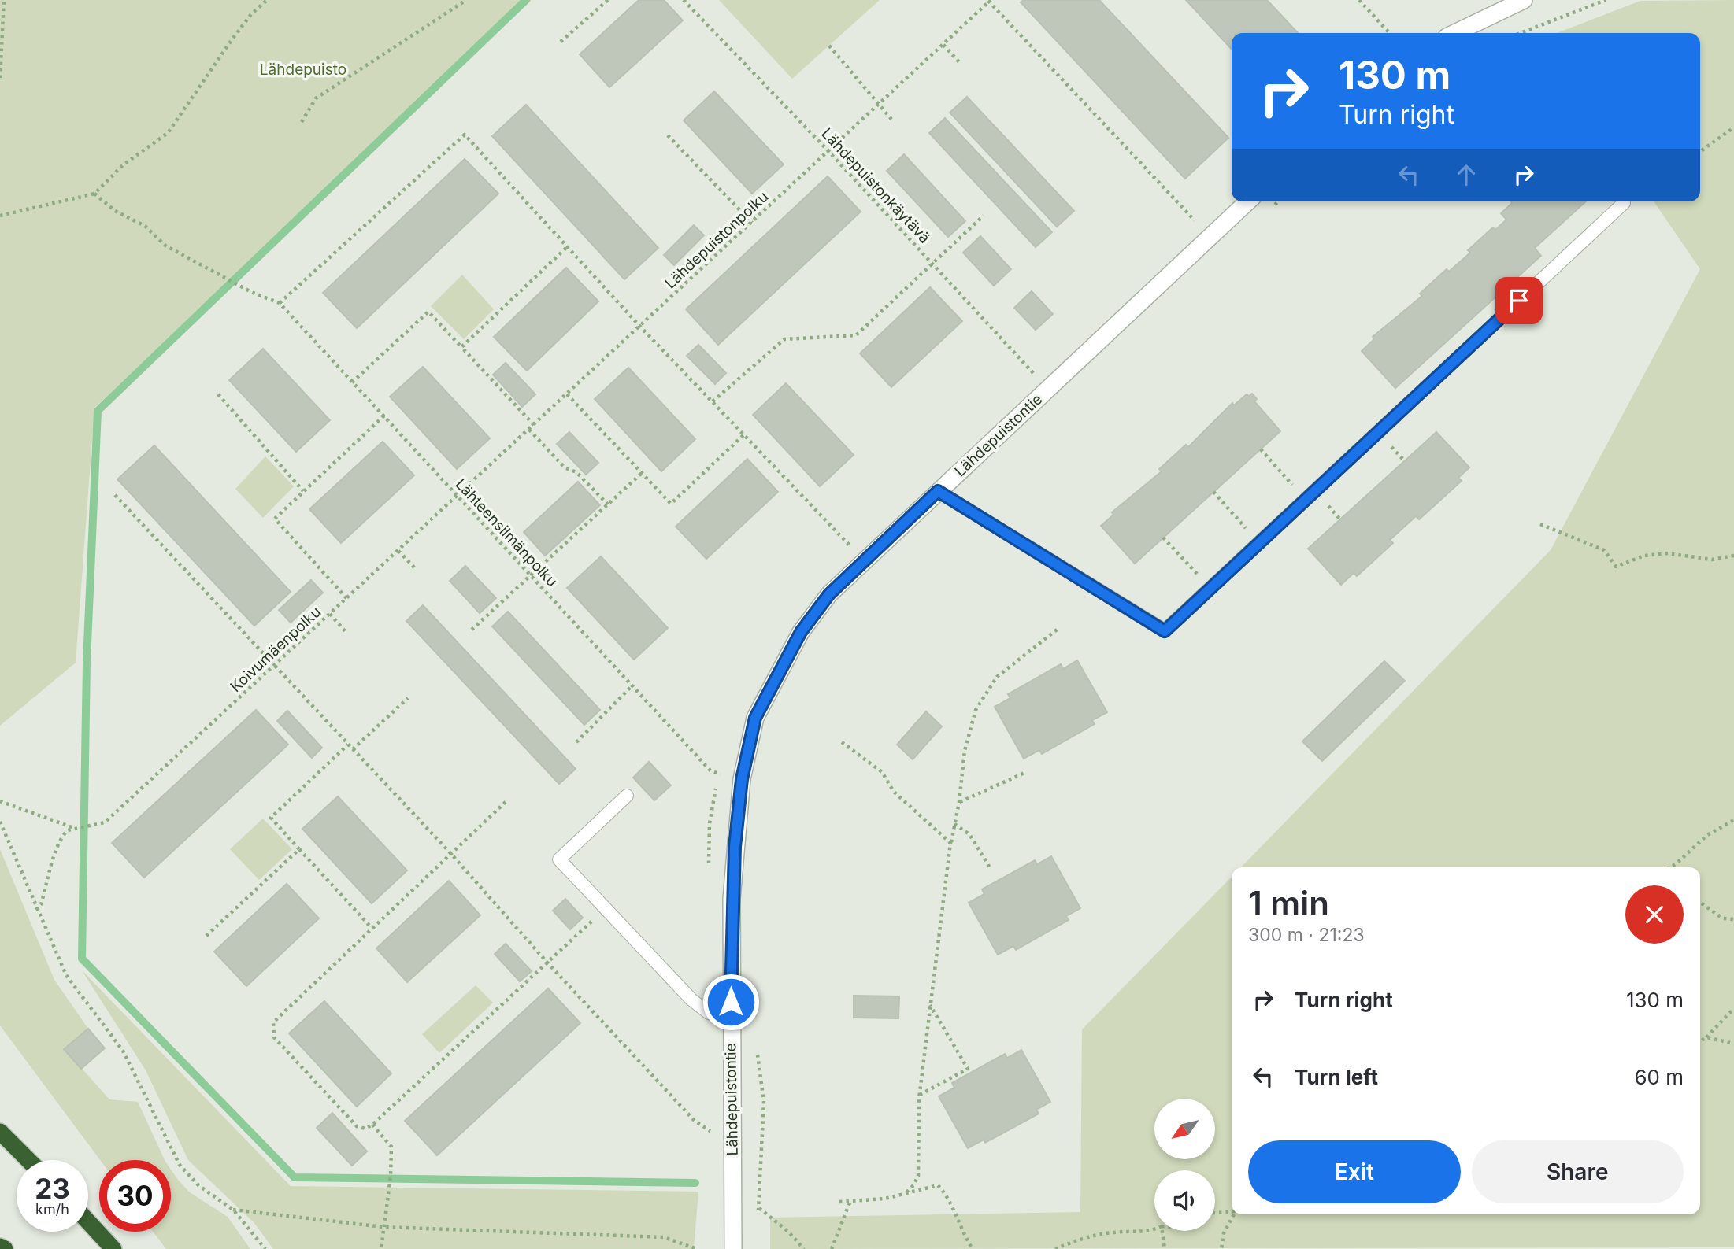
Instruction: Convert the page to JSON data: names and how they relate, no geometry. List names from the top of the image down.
{
  "streets": {
    "street": ["Lähdepuistontie"],
    "path": [
      "Lähdepuistonkäytävä",
      "Lähdepuistonpolku",
      "Lähteensilmänpolku",
      "Koivumäenpolku"
    ]
  },
  "crossings": [
    ["Lähdepuistonkäytävä", "Lähdepuistonpolku"],
    ["Lähdepuistonkäytävä", "Lähdepuistontie"],
    ["Lähdepuistonpolku", "Lähteensilmänpolku"],
    ["Lähdepuistonpolku", "Koivumäenpolku"],
    ["Lähteensilmänpolku", "Koivumäenpolku"]
  ],
  "parks": ["Lähdepuisto"],
  "north": "bottom left",
  "page": {
    "turn": ["130 m", "Turn right"],
    "heading": ["1 min", "300 m · 21:23"],
    "list": [
      {
        "name": "Turn right",
        "value": "130 m"
      },
      {
        "name": "Turn left",
        "value": "60 m"
      }
    ],
    "buttons": ["Exit", "Share"],
    "speed": "23 km/h",
    "limit": "30"
  }
}
